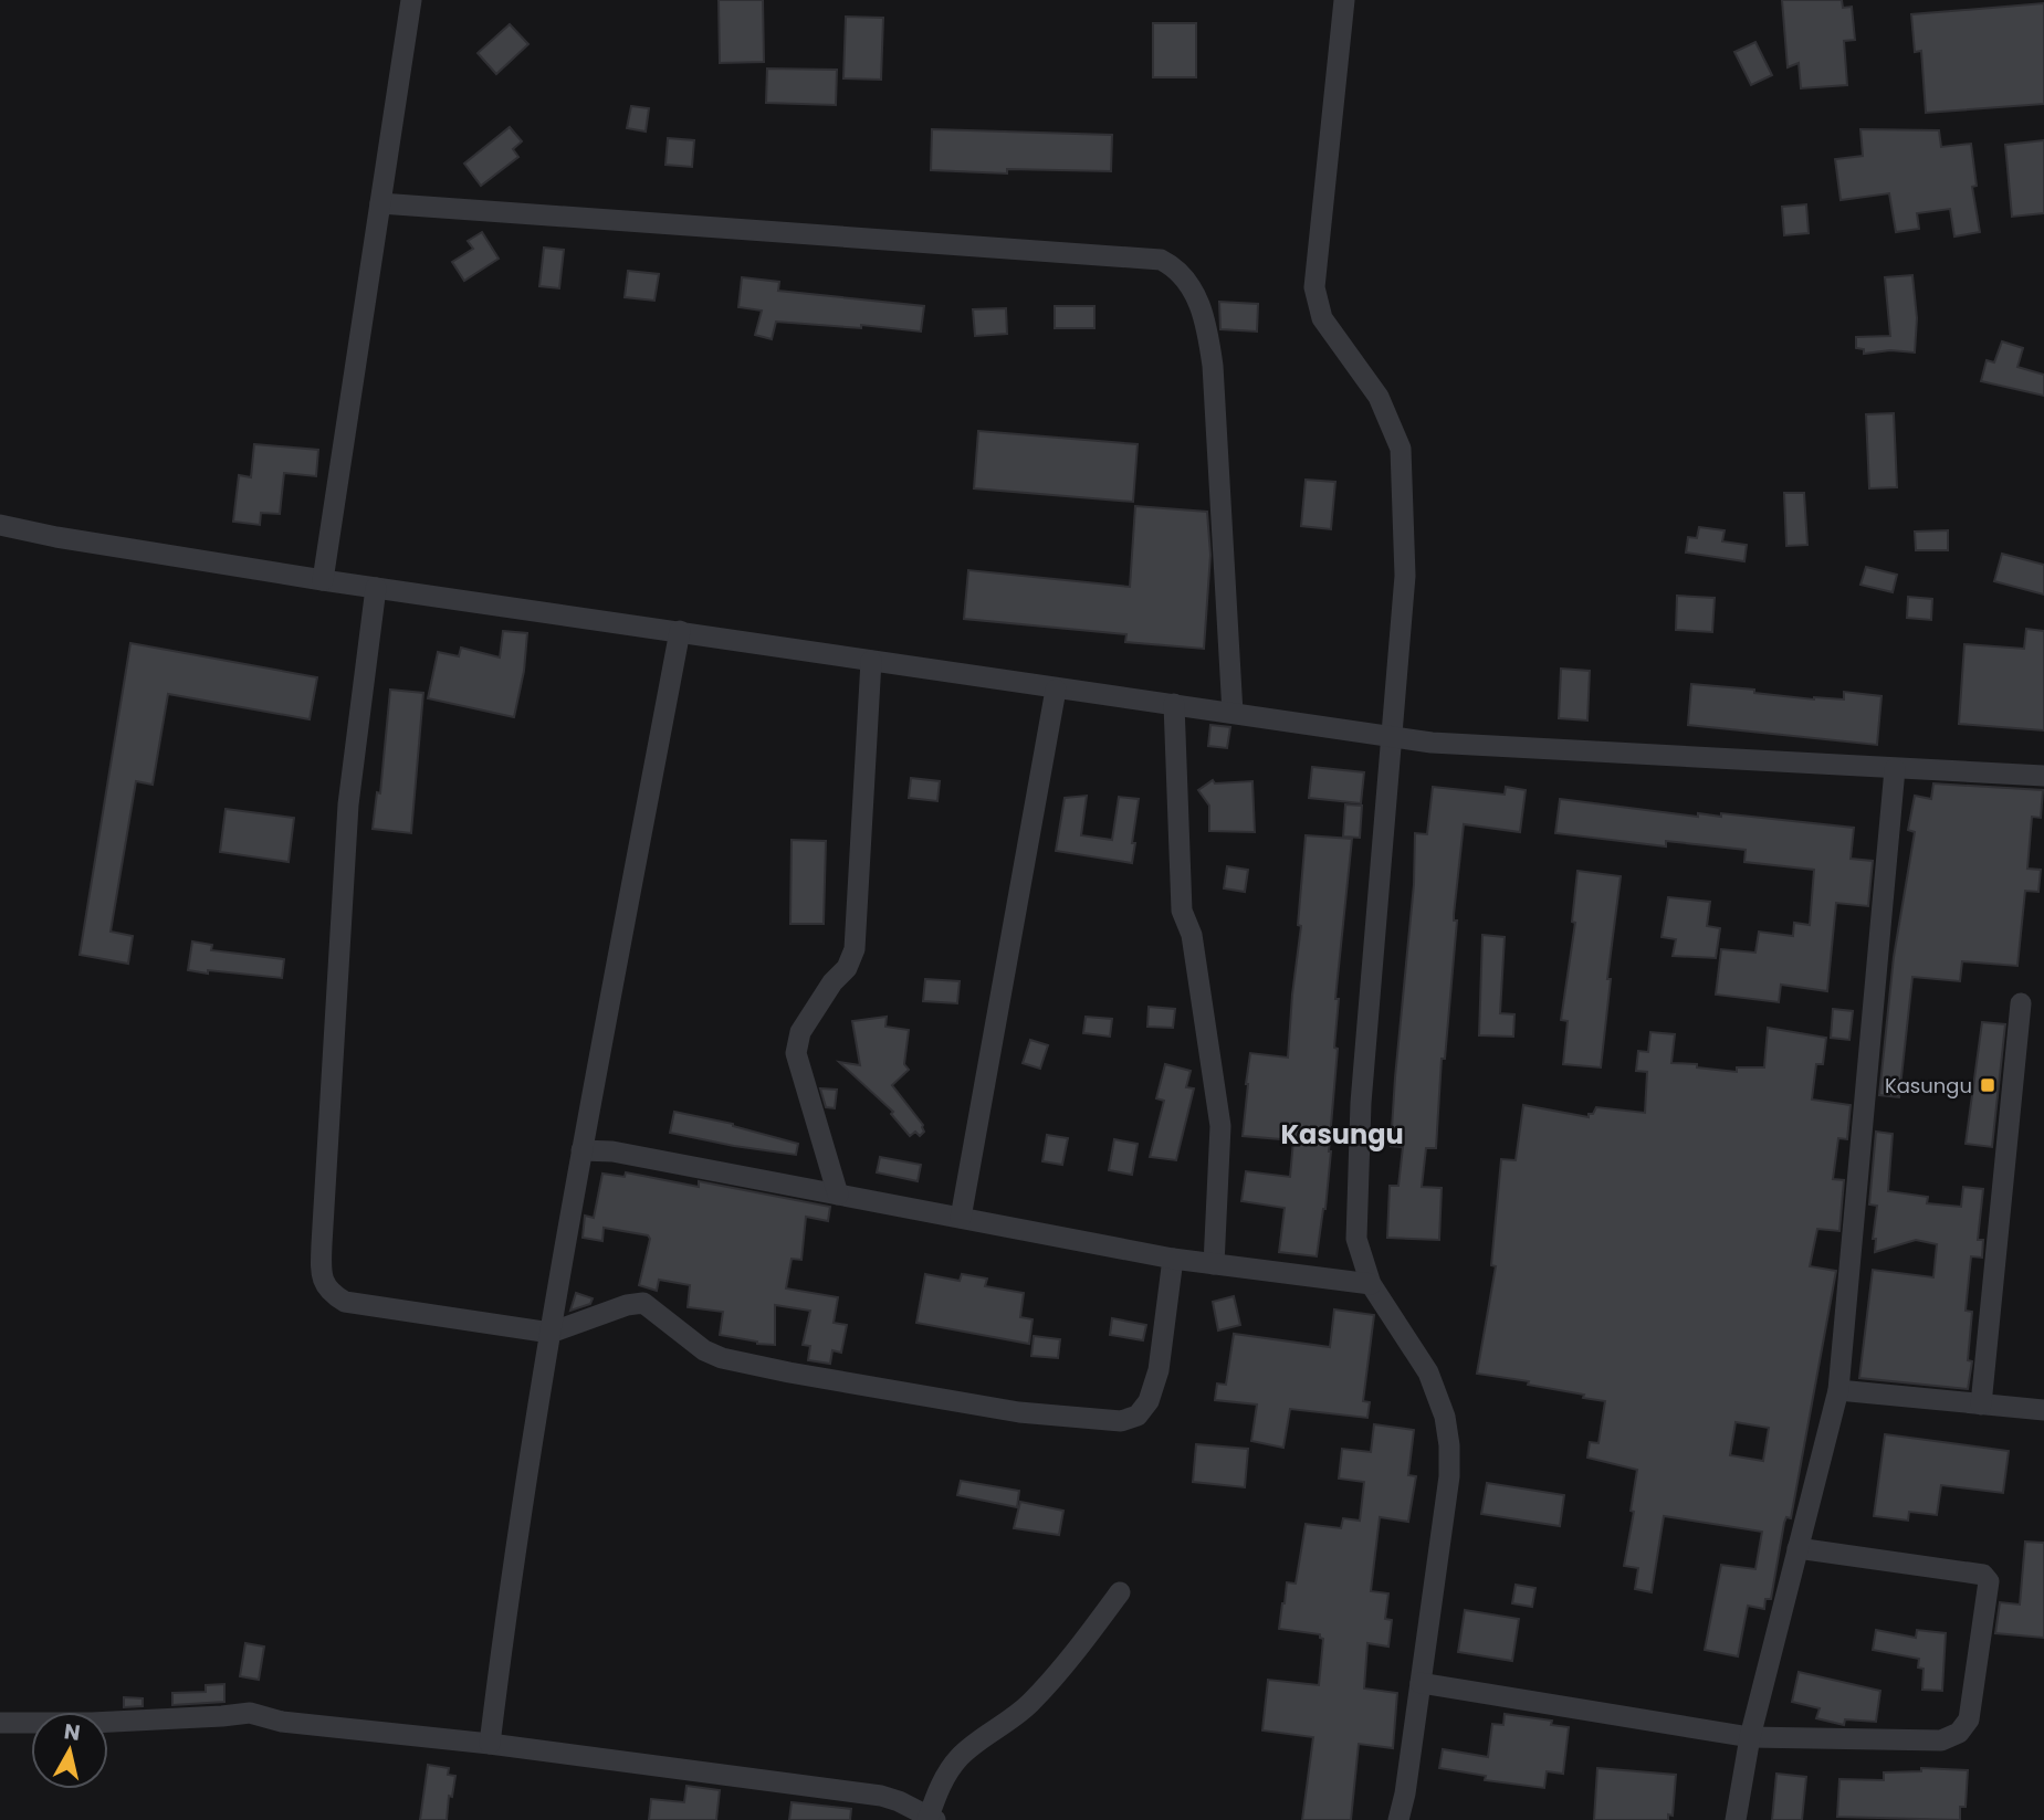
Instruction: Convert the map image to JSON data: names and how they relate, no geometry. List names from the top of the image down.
{
  "districts": ["Kasungu"],
  "places": {
    "transit": ["Kasungu"]
  },
  "north": "top"
}
